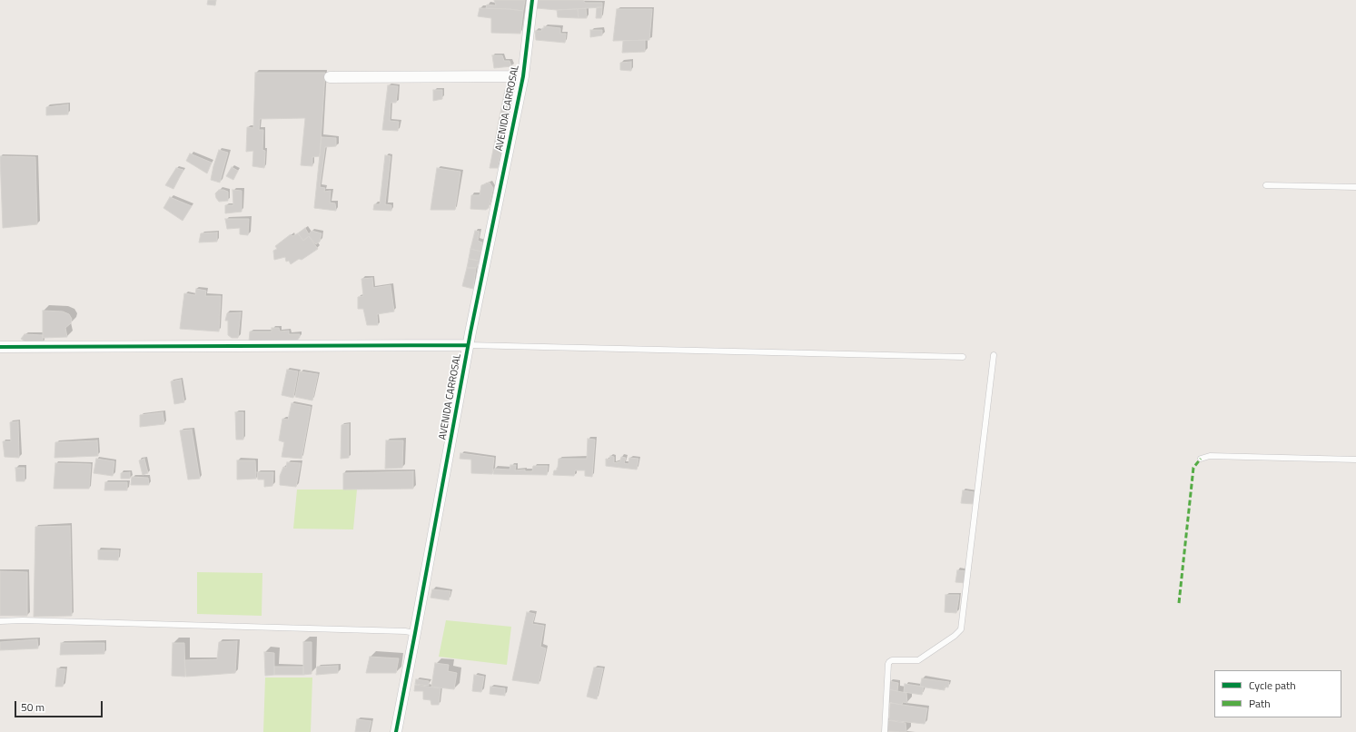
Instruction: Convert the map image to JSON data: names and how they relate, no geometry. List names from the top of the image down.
{
  "streets": {
    "street": ["AVENIDA CARROSAL"]
  },
  "legend": ["Cycle path", "Path"],
  "scale_bar": "50 m"
}
